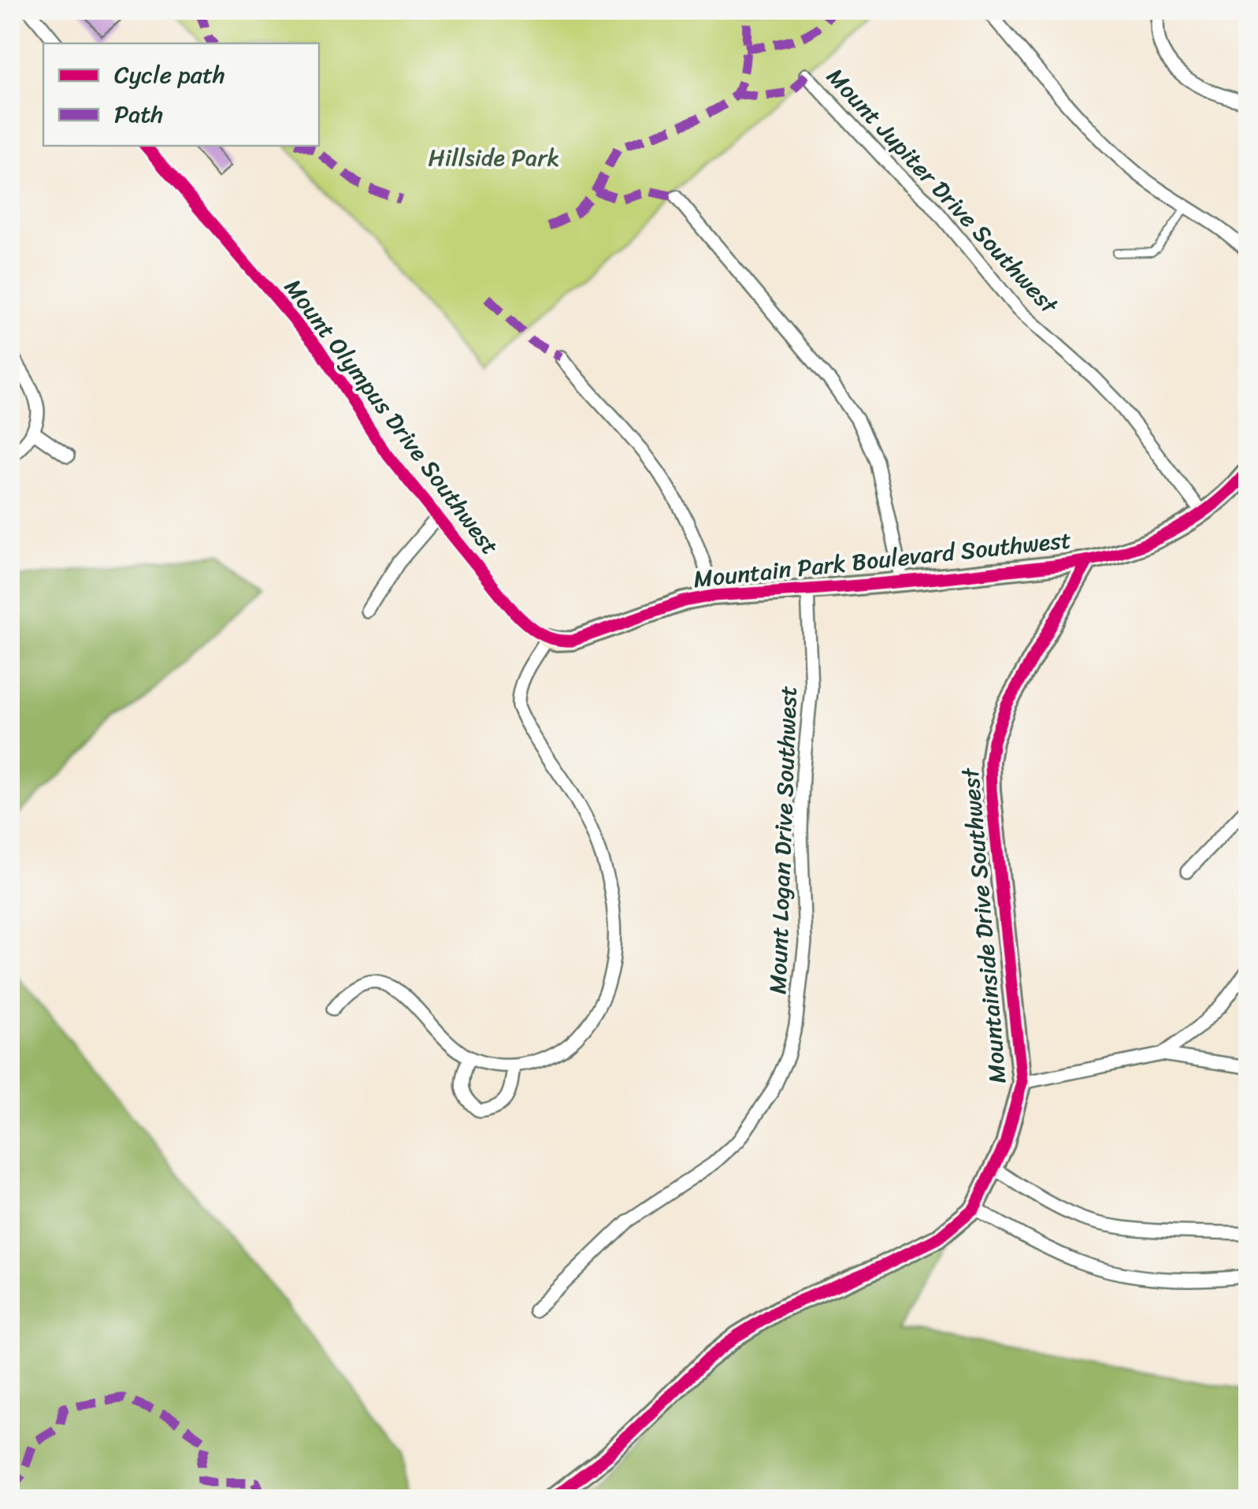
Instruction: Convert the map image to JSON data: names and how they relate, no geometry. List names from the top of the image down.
{
  "streets": {
    "street": [
      "Mount Jupiter Drive Southwest",
      "Mount Olympus Drive Southwest",
      "Mountain Park Boulevard Southwest",
      "Mount Logan Drive Southwest",
      "Mountainside Drive Southwest"
    ]
  },
  "crossings": [
    ["Mount Jupiter Drive Southwest", "Mountain Park Boulevard Southwest"],
    ["Mount Olympus Drive Southwest", "Mountain Park Boulevard Southwest"],
    ["Mountain Park Boulevard Southwest", "Mount Logan Drive Southwest"],
    ["Mountain Park Boulevard Southwest", "Mountainside Drive Southwest"]
  ],
  "parks": ["Hillside Park"],
  "legend": ["Cycle path", "Path"]
}
